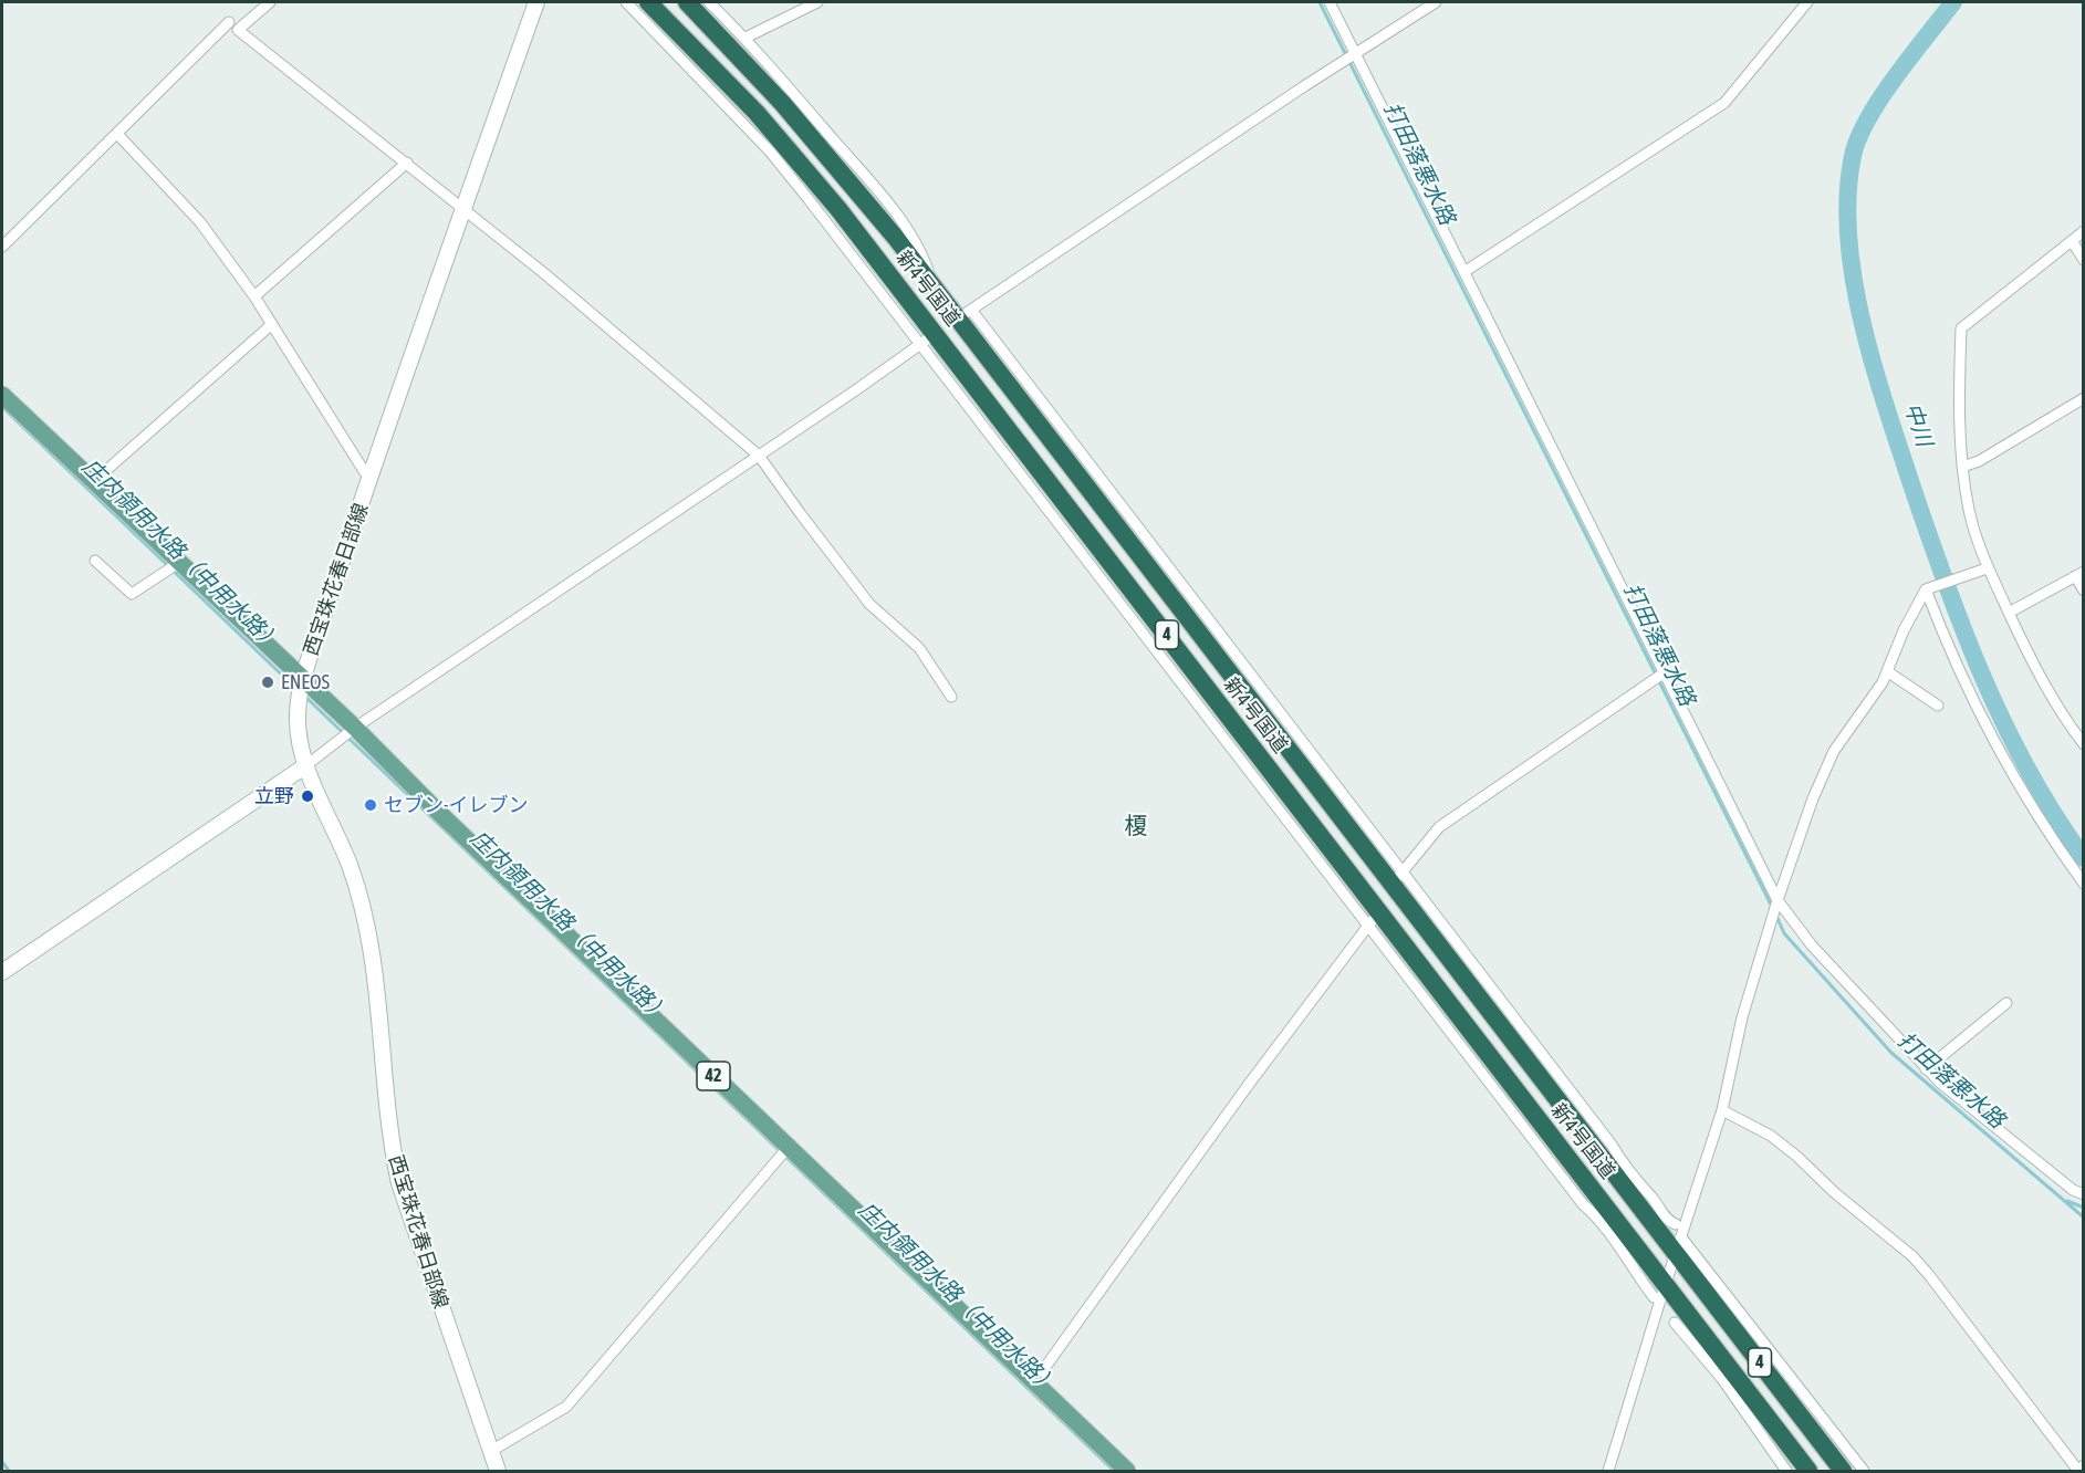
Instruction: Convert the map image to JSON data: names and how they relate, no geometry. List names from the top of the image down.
{
  "streets": {
    "highway": ["新4号国道", "4"],
    "main road": ["西宝珠花春日部線", "42"]
  },
  "crossings": [
    ["西宝珠花春日部線", "42"]
  ],
  "districts": ["榎"],
  "water": ["打田落悪水路", "中川", "庄内領用水路（中用水路）"],
  "places": ["ENEOS", "立野", "セブン-イレブン"]
}
